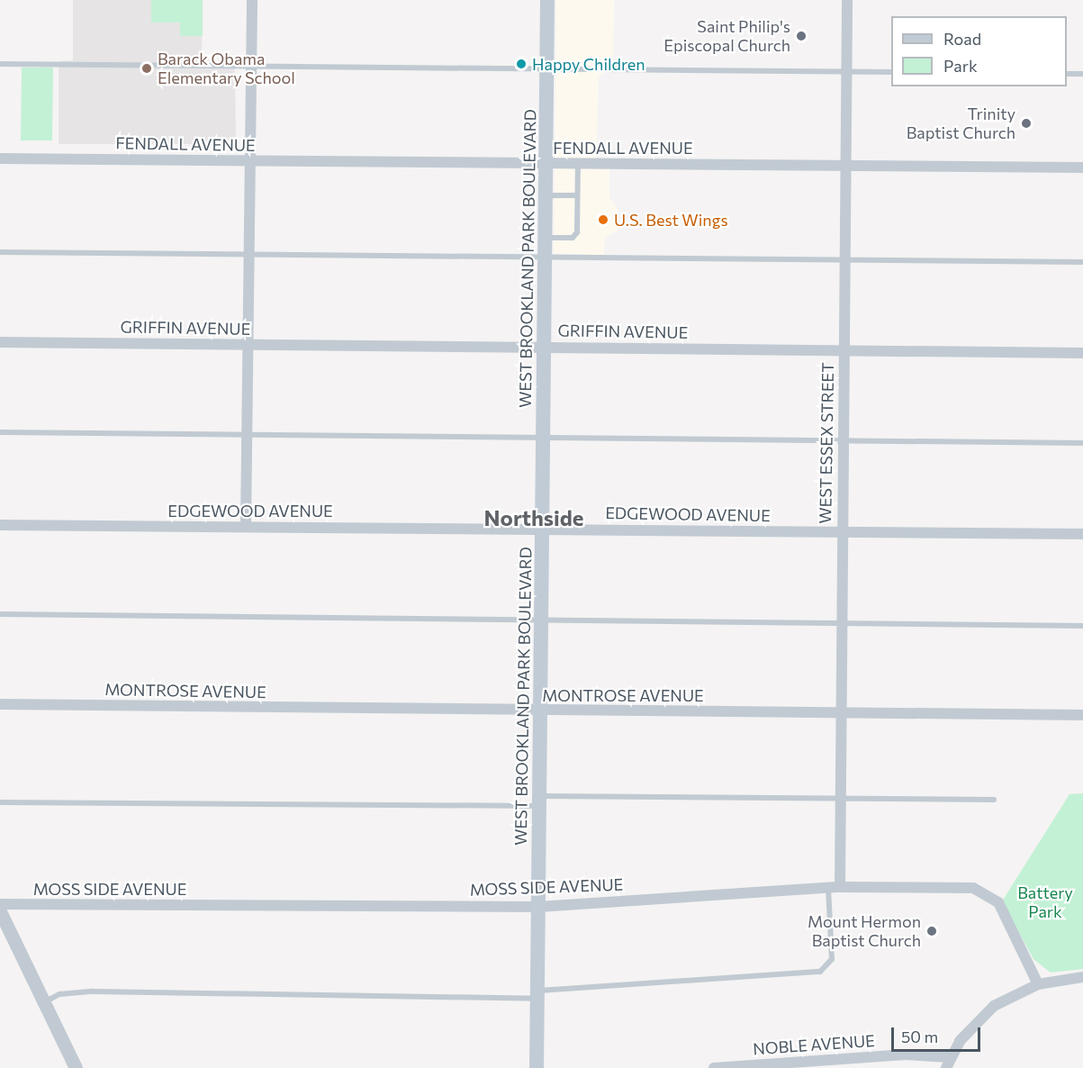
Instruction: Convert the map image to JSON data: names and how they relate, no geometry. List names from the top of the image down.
{
  "streets": {
    "main road": ["WEST BROOKLAND PARK BOULEVARD"],
    "street": [
      "FENDALL AVENUE",
      "GRIFFIN AVENUE",
      "WEST ESSEX STREET",
      "EDGEWOOD AVENUE",
      "MONTROSE AVENUE",
      "MOSS SIDE AVENUE",
      "NOBLE AVENUE"
    ]
  },
  "crossings": [
    ["FENDALL AVENUE", "WEST BROOKLAND PARK BOULEVARD"],
    ["FENDALL AVENUE", "WEST ESSEX STREET"],
    ["WEST BROOKLAND PARK BOULEVARD", "GRIFFIN AVENUE"],
    ["WEST BROOKLAND PARK BOULEVARD", "EDGEWOOD AVENUE"],
    ["WEST BROOKLAND PARK BOULEVARD", "MONTROSE AVENUE"],
    ["WEST BROOKLAND PARK BOULEVARD", "MOSS SIDE AVENUE"],
    ["GRIFFIN AVENUE", "WEST ESSEX STREET"],
    ["WEST ESSEX STREET", "EDGEWOOD AVENUE"],
    ["WEST ESSEX STREET", "MONTROSE AVENUE"],
    ["WEST ESSEX STREET", "MOSS SIDE AVENUE"]
  ],
  "districts": ["Northside"],
  "parks": ["Battery Park"],
  "places": [
    "Saint Philip's Episcopal Church",
    "Happy Children",
    "Barack Obama Elementary School",
    "Trinity Baptist Church",
    "U.S. Best Wings",
    "Mount Hermon Baptist Church"
  ],
  "legend": ["Road", "Park"],
  "scale_bar": "50 m"
}
